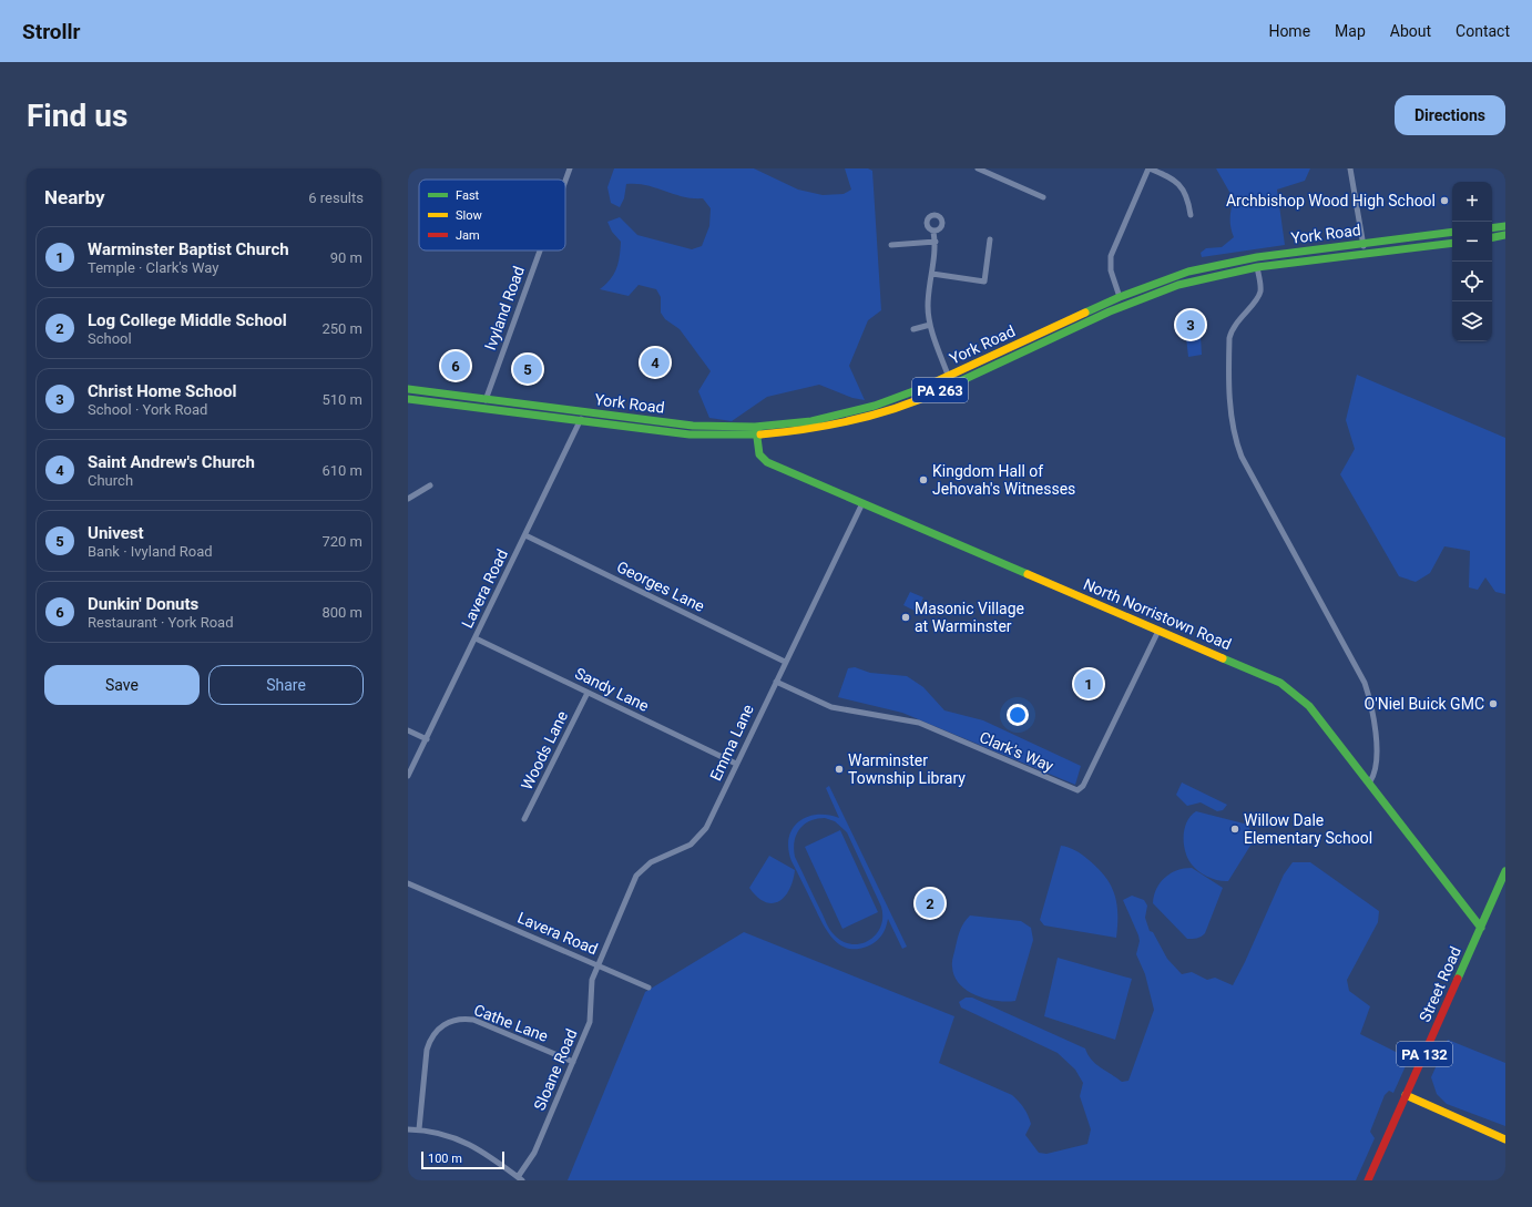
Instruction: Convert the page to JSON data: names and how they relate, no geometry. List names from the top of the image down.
{
  "streets": {
    "main road": [
      "York Road",
      "PA 263",
      "North Norristown Road",
      "Street Road",
      "PA 132"
    ],
    "street": [
      "Ivyland Road",
      "Georges Lane",
      "Lavera Road",
      "Sandy Lane",
      "Emma Lane",
      "Woods Lane",
      "Clark's Way",
      "Cathe Lane",
      "Sloane Road"
    ]
  },
  "crossings": [
    ["York Road", "Ivyland Road"],
    ["York Road", "Lavera Road"],
    ["York Road", "North Norristown Road"],
    ["Georges Lane", "Lavera Road"],
    ["Georges Lane", "Emma Lane"],
    ["Lavera Road", "Sandy Lane"],
    ["Lavera Road", "Emma Lane"],
    ["Lavera Road", "Sloane Road"],
    ["North Norristown Road", "Emma Lane"],
    ["North Norristown Road", "Clark's Way"],
    ["North Norristown Road", "Street Road"],
    ["Sandy Lane", "Emma Lane"],
    ["Sandy Lane", "Woods Lane"],
    ["Emma Lane", "Clark's Way"],
    ["Emma Lane", "Sloane Road"],
    ["Cathe Lane", "Sloane Road"]
  ],
  "places": [
    "Archbishop Wood High School",
    "Kingdom Hall of Jehovah's Witnesses",
    "Masonic Village at Warminster",
    "O'Niel Buick GMC",
    "Warminster Township Library",
    "Willow Dale Elementary School"
  ],
  "legend": ["Fast", "Slow", "Jam"],
  "scale_bar": "100 m",
  "page": {
    "header": "Strollr",
    "nav": [
      "Home",
      "Map",
      "About",
      "Contact"
    ],
    "buttons": [
      "Directions",
      ["Save", "Share"]
    ],
    "title": "Find us",
    "heading": ["Nearby", "6 results"],
    "map_buttons": ["+", "−"],
    "list": [
      {
        "mark": "1",
        "name": "Warminster Baptist Church",
        "note": "Temple · Clark's Way",
        "value": "90 m"
      },
      {
        "mark": "2",
        "name": "Log College Middle School",
        "note": "School",
        "value": "250 m"
      },
      {
        "mark": "3",
        "name": "Christ Home School",
        "note": "School · York Road",
        "value": "510 m"
      },
      {
        "mark": "4",
        "name": "Saint Andrew's Church",
        "note": "Church",
        "value": "610 m"
      },
      {
        "mark": "5",
        "name": "Univest",
        "note": "Bank · Ivyland Road",
        "value": "720 m"
      },
      {
        "mark": "6",
        "name": "Dunkin' Donuts",
        "note": "Restaurant · York Road",
        "value": "800 m"
      }
    ],
    "pins": [
      "3",
      "4",
      "6",
      "5",
      "1",
      "2"
    ],
    "scale": "100 m"
  }
}
